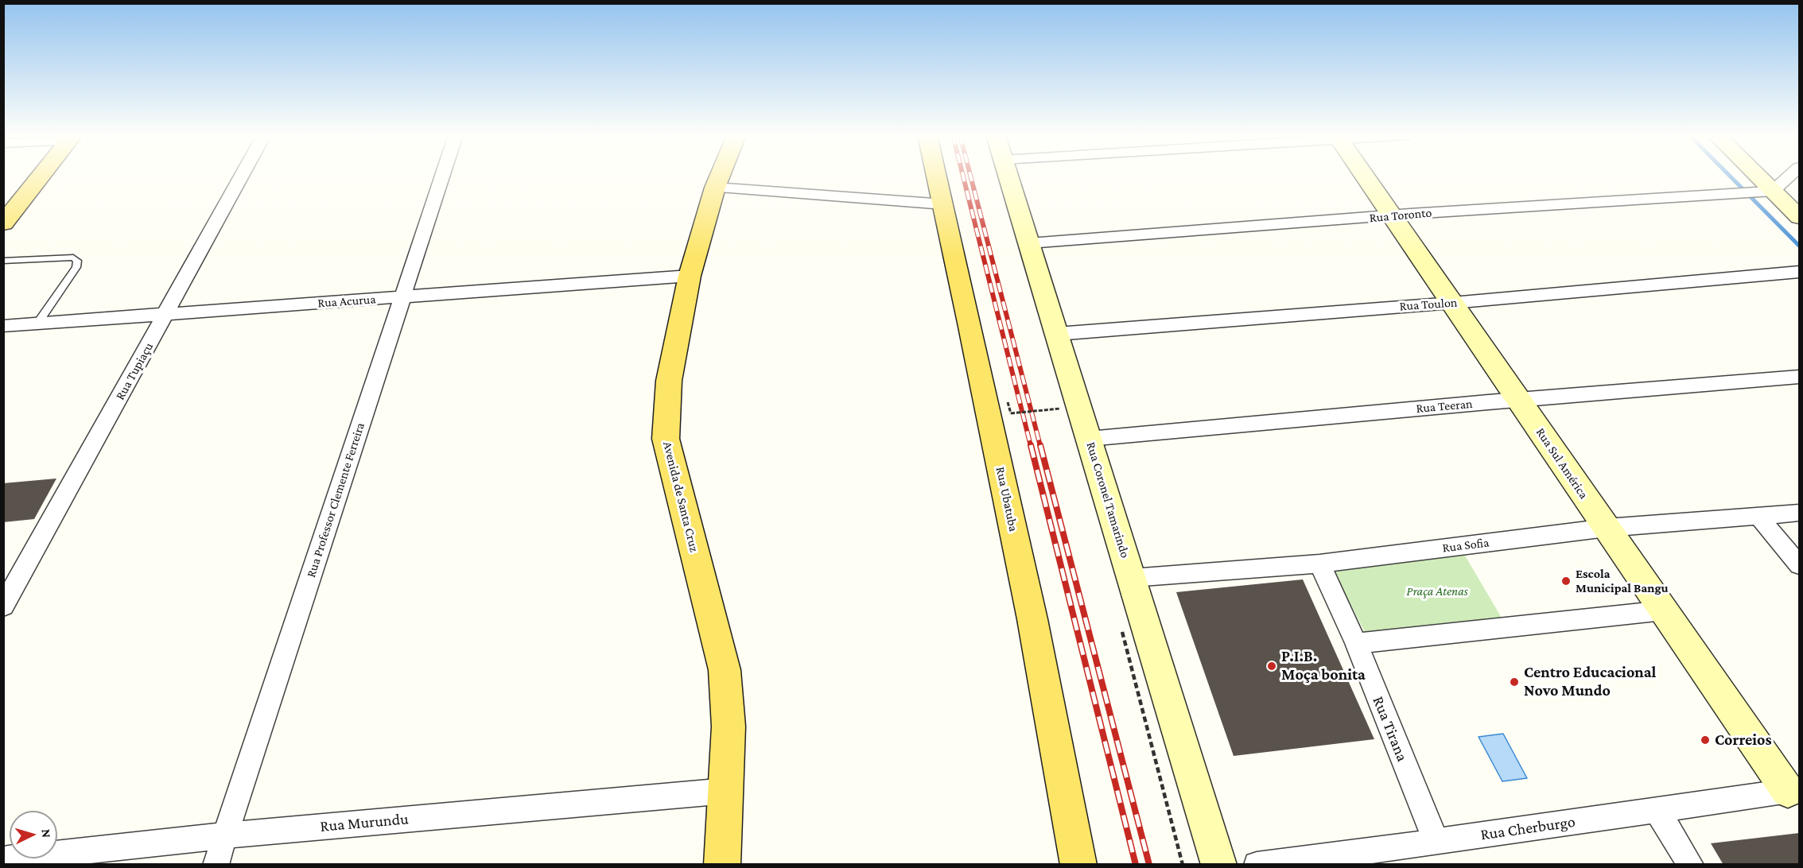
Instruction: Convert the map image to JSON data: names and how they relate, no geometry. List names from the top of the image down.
{
  "streets": {
    "main road": ["Avenida de Santa Cruz", "Rua Ubatuba"],
    "street": [
      "Rua Toronto",
      "Rua Acurua",
      "Rua Toulon",
      "Rua Tupiaçu",
      "Rua Teeran",
      "Rua Sul América",
      "Rua Professor Clemente Ferreira",
      "Rua Coronel Tamarindo",
      "Rua Sofia",
      "Rua Tirana",
      "Rua Murundu",
      "Rua Cherburgo"
    ]
  },
  "crossings": [
    ["Rua Toronto", "Rua Sul América"],
    ["Rua Toronto", "Rua Coronel Tamarindo"],
    ["Rua Acurua", "Rua Tupiaçu"],
    ["Rua Acurua", "Avenida de Santa Cruz"],
    ["Rua Acurua", "Rua Professor Clemente Ferreira"],
    ["Rua Toulon", "Rua Sul América"],
    ["Rua Toulon", "Rua Coronel Tamarindo"],
    ["Rua Teeran", "Rua Sul América"],
    ["Rua Teeran", "Rua Coronel Tamarindo"],
    ["Rua Sul América", "Rua Sofia"],
    ["Rua Sul América", "Rua Cherburgo"],
    ["Avenida de Santa Cruz", "Rua Murundu"],
    ["Rua Professor Clemente Ferreira", "Rua Murundu"],
    ["Rua Coronel Tamarindo", "Rua Sofia"],
    ["Rua Sofia", "Rua Tirana"],
    ["Rua Tirana", "Rua Cherburgo"]
  ],
  "parks": ["Praça Atenas"],
  "places": [
    "Escola Municipal Bangu",
    "P.I.B. Moça bonita",
    "Centro Educacional Novo Mundo",
    "Correios"
  ],
  "north": "right"
}
